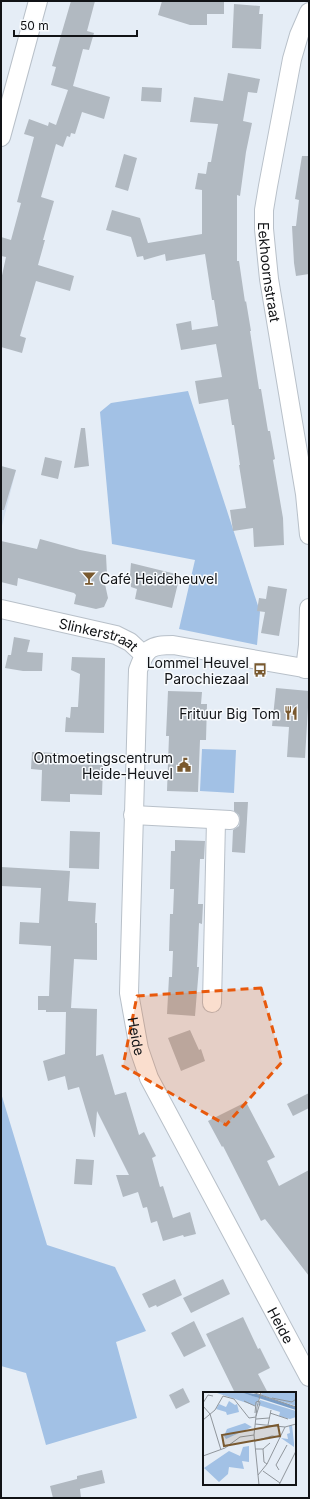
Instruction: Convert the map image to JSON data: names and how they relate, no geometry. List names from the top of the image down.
{
  "streets": {
    "street": ["Eekhoornstraat", "Slinkerstraat", "Heide"]
  },
  "crossings": [
    ["Slinkerstraat", "Heide"]
  ],
  "places": {
    "bar": ["Café Heideheuvel"],
    "bus stop": ["Lommel Heuvel Parochiezaal"],
    "restaurant": ["Frituur Big Tom"],
    "public building": ["Ontmoetingscentrum Heide-Heuvel"]
  },
  "scale_bar": "50 m"
}
